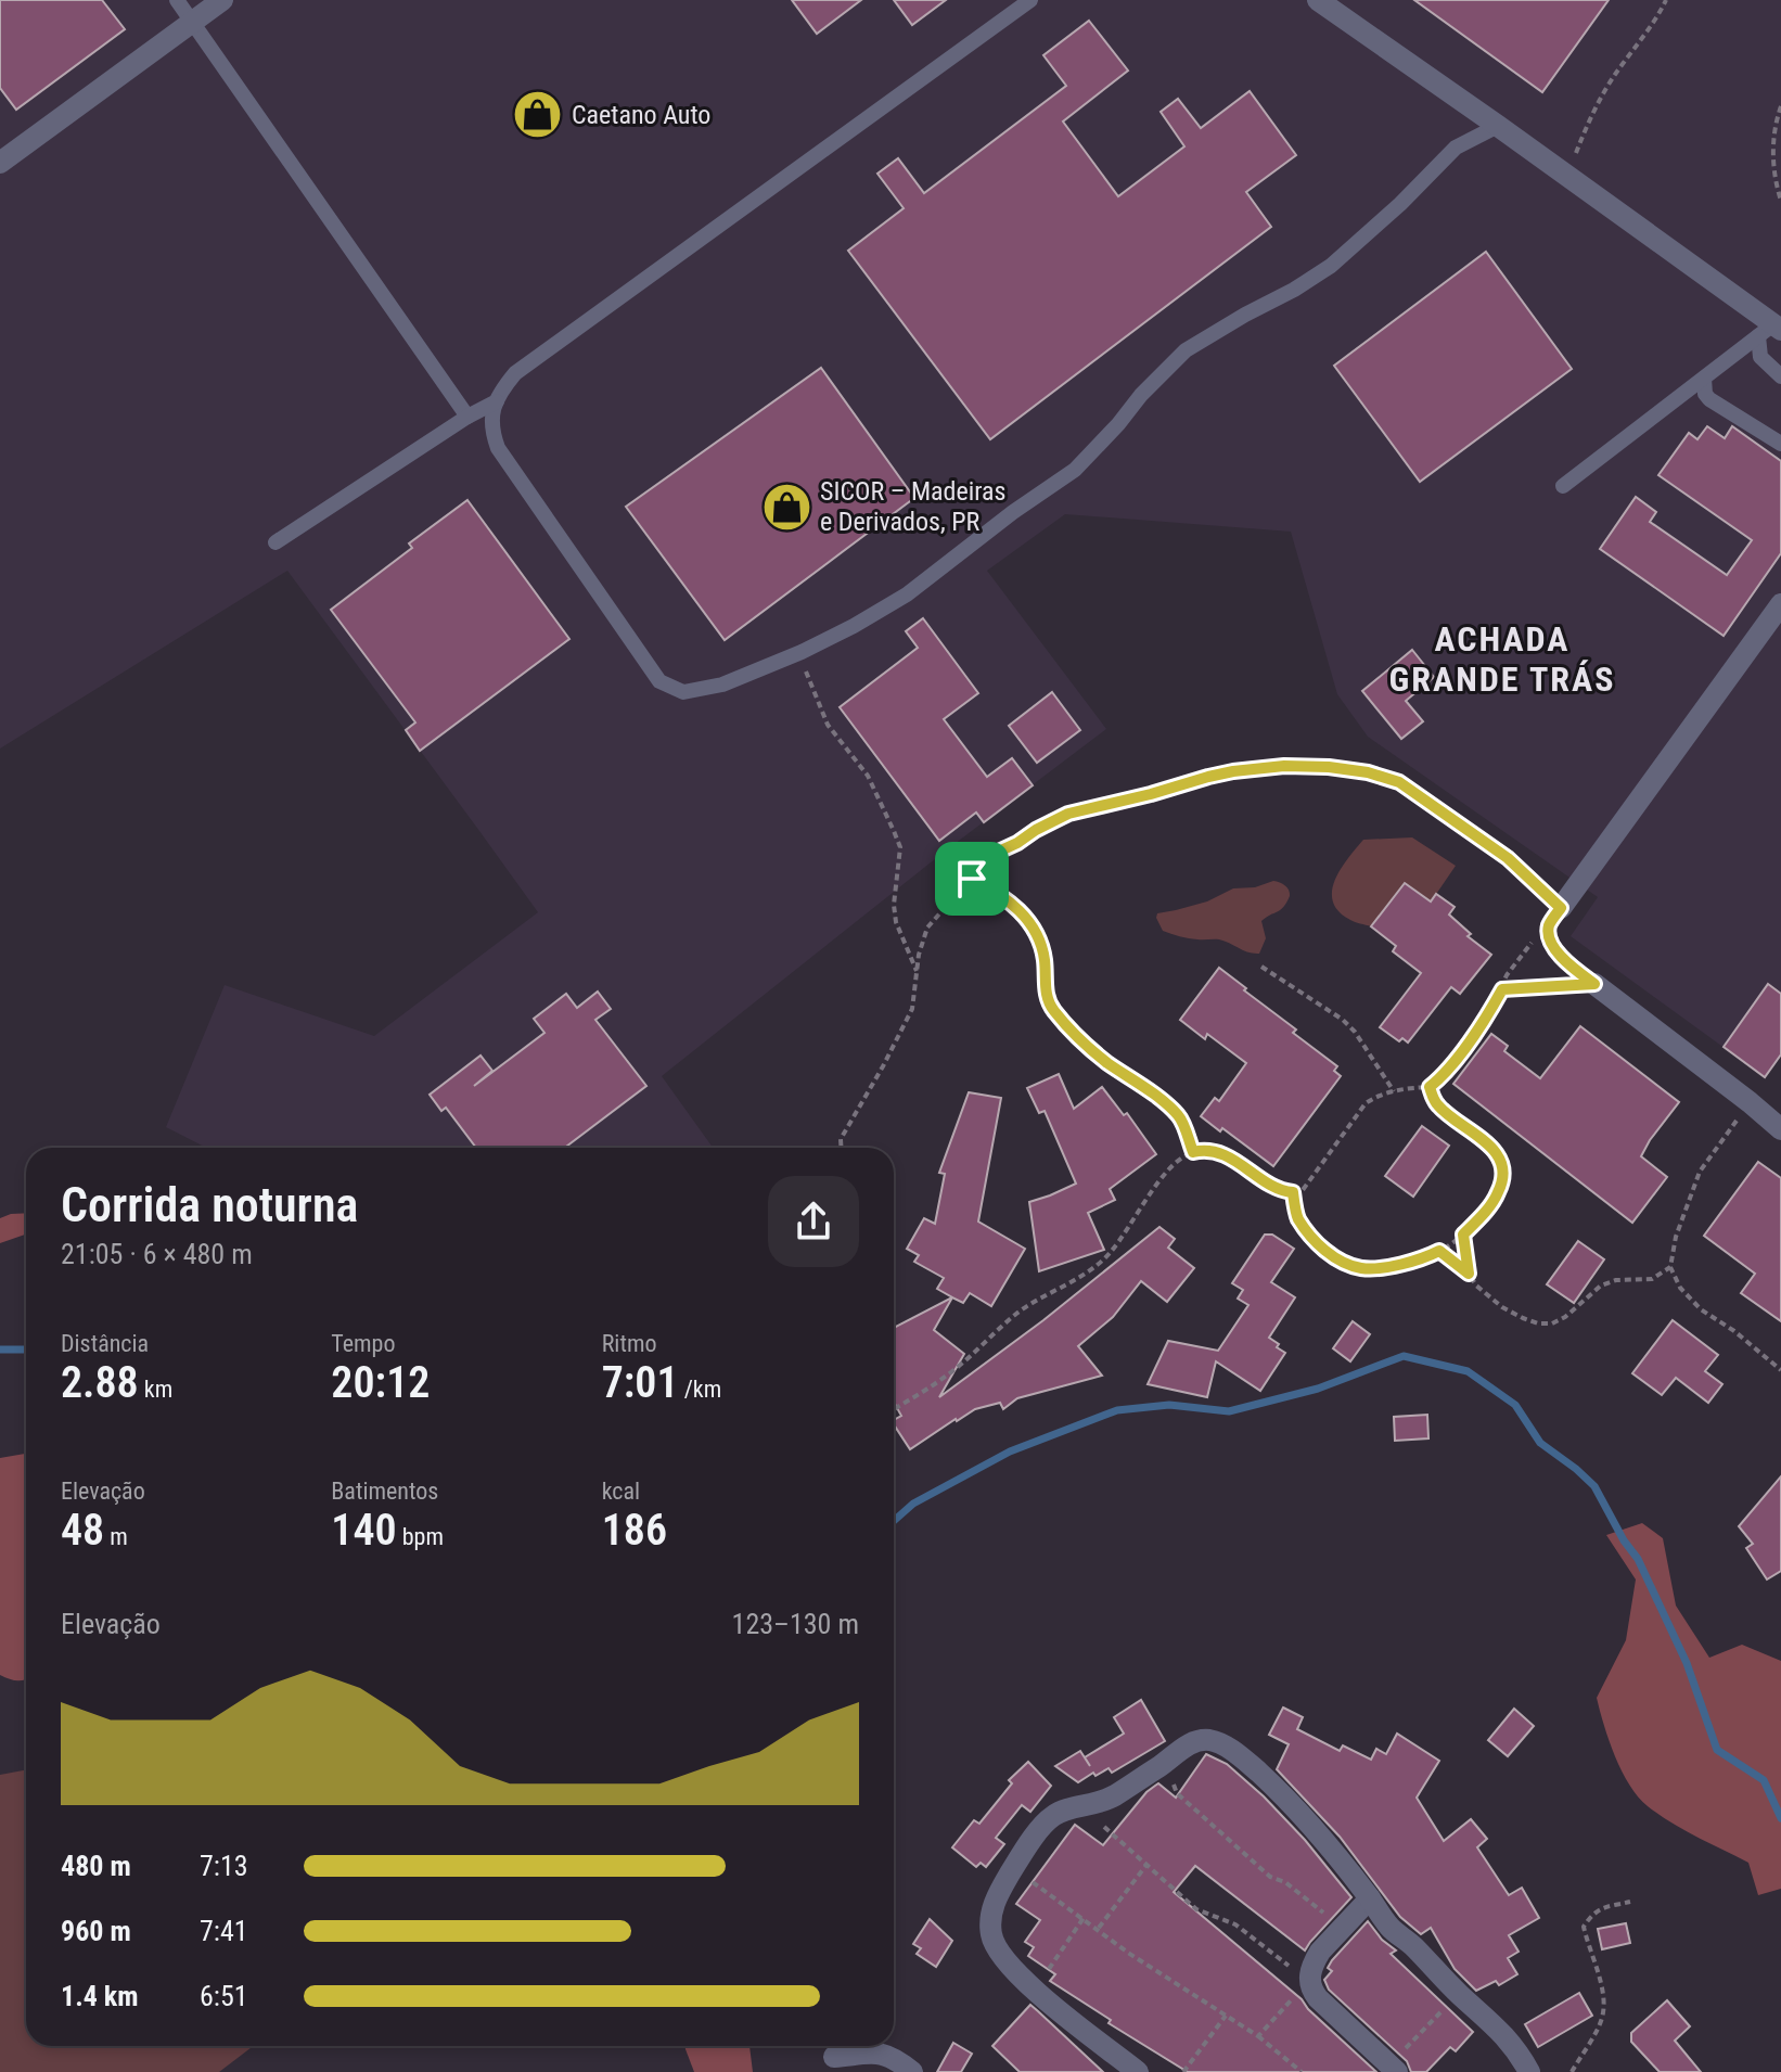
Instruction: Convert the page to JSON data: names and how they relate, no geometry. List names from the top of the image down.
{
  "districts": ["ACHADA GRANDE TRÁS"],
  "places": {
    "shop": ["Caetano Auto", "SICOR – Madeiras e Derivados, PR"]
  },
  "page": {
    "heading": ["Corrida noturna", "21:05 · 6 × 480 m"],
    "stats": [
      ["Distância", "2.88 km"],
      ["Tempo", "20:12"],
      ["Ritmo", "7:01 /km"],
      ["Elevação", "48 m"],
      ["Batimentos", "140 bpm"],
      ["kcal", "186"]
    ],
    "chart": ["Elevação", "123–130 m"],
    "list": [
      {
        "name": "480 m",
        "note": "7:13"
      },
      {
        "name": "960 m",
        "note": "7:41"
      },
      {
        "name": "1.4 km",
        "note": "6:51"
      }
    ]
  }
}
